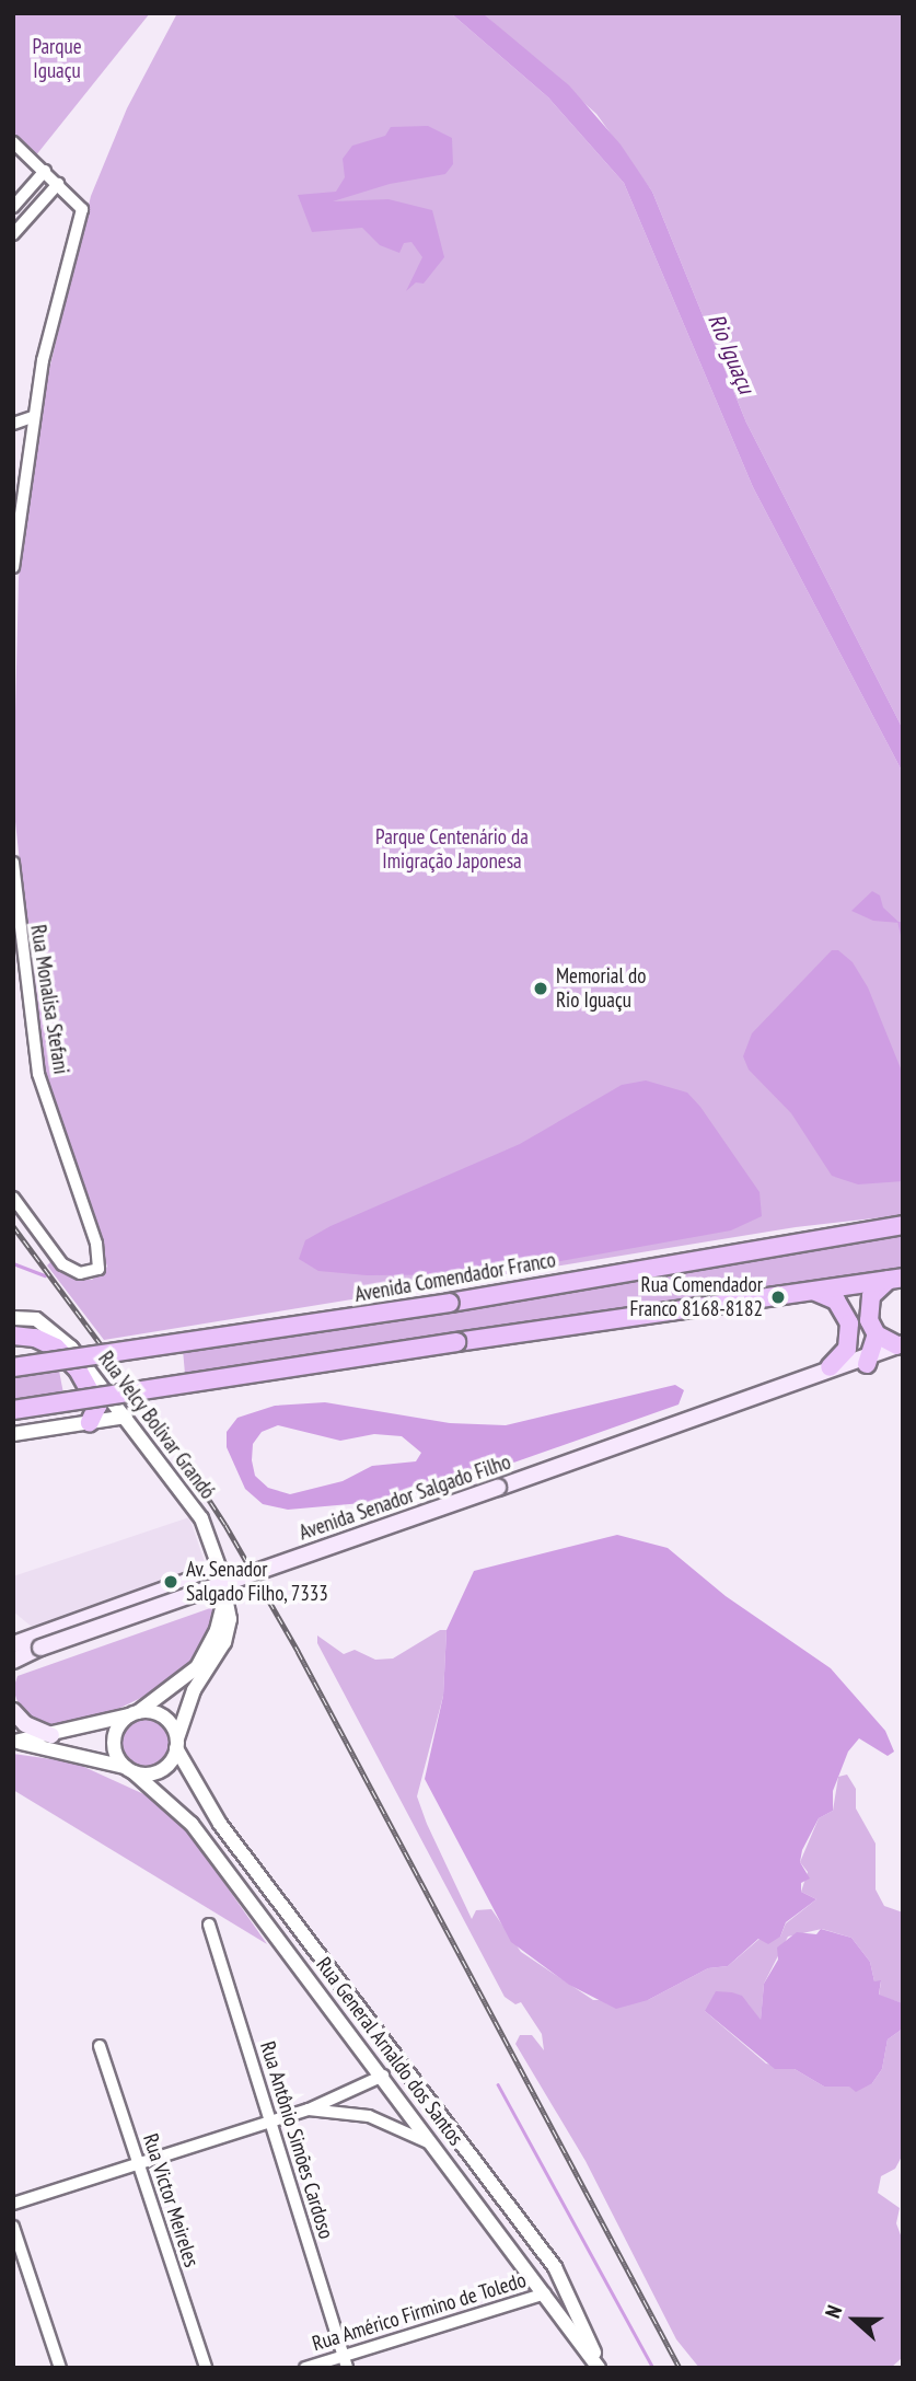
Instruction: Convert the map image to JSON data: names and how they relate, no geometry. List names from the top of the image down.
{
  "streets": {
    "highway": ["Avenida Comendador Franco"],
    "main road": ["Avenida Senador Salgado Filho"],
    "street": [
      "Rua Monalisa Stefani",
      "Rua Velcy Bolivar Grandó",
      "Rua General Arnaldo dos Santos",
      "Rua Antônio Simões Cardoso",
      "Rua Victor Meireles",
      "Rua Américo Firmino de Toledo"
    ]
  },
  "crossings": [
    ["Rua Velcy Bolivar Grandó", "Rua General Arnaldo dos Santos"],
    ["Rua General Arnaldo dos Santos", "Rua Américo Firmino de Toledo"],
    ["Rua Antônio Simões Cardoso", "Rua Américo Firmino de Toledo"]
  ],
  "water": ["Rio Iguaçu"],
  "parks": ["Parque Iguaçu", "Parque Centenário da Imigração Japonesa"],
  "places": ["Memorial do Rio Iguaçu", "Rua Comendador Franco 8168-8182", "Av. Senador Salgado Filho, 7333"],
  "north": "left"
}
